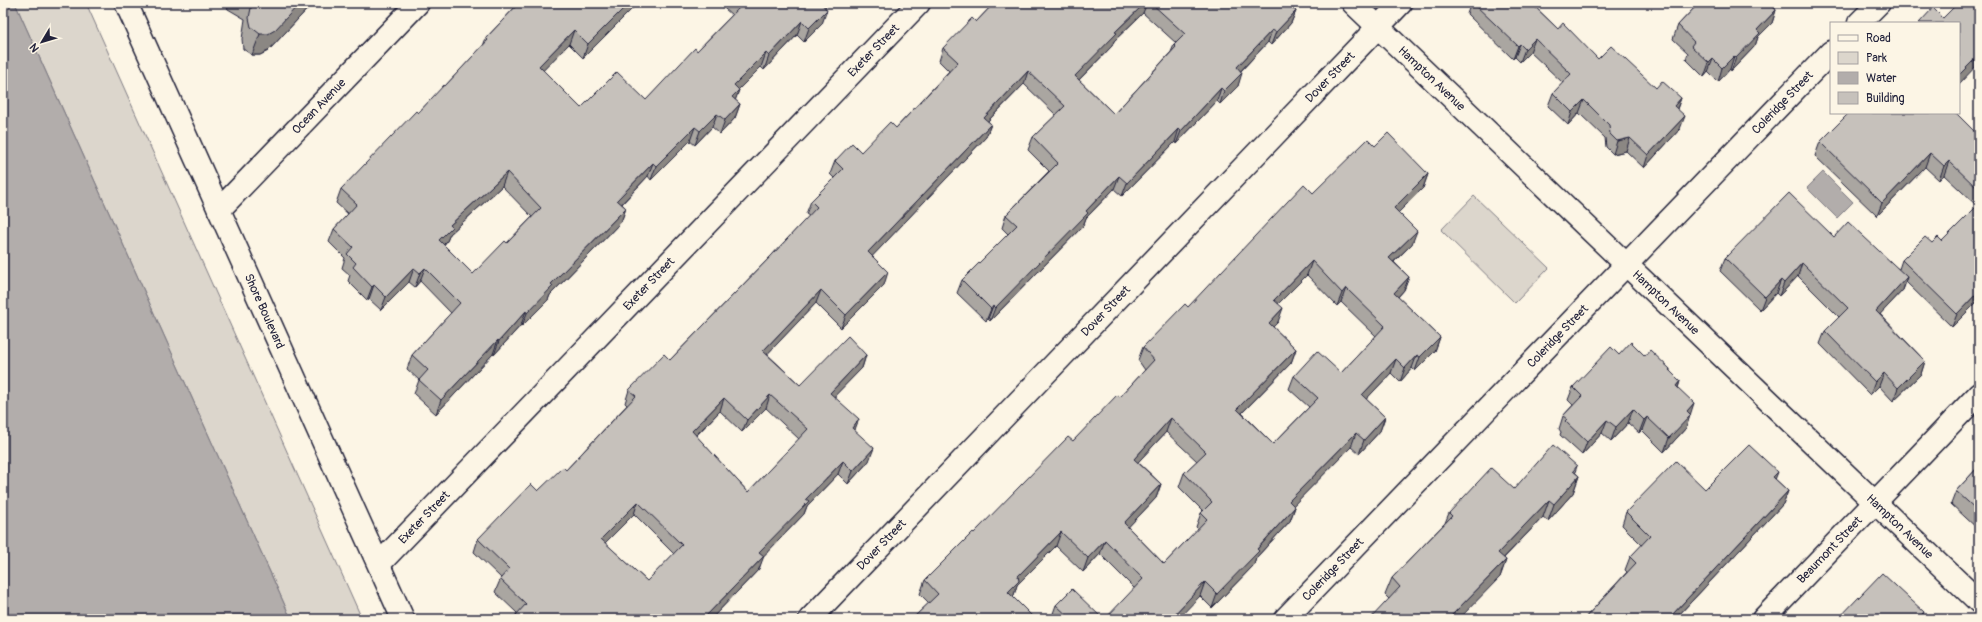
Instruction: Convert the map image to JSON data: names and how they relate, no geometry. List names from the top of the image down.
{
  "streets": {
    "street": [
      "Exeter Street",
      "Dover Street",
      "Hampton Avenue",
      "Coleridge Street",
      "Ocean Avenue",
      "Shore Boulevard",
      "Beaumont Street"
    ]
  },
  "crossings": [
    ["Exeter Street", "Shore Boulevard"],
    ["Dover Street", "Hampton Avenue"],
    ["Hampton Avenue", "Coleridge Street"],
    ["Hampton Avenue", "Beaumont Street"],
    ["Ocean Avenue", "Shore Boulevard"]
  ],
  "legend": [
    "Road",
    "Park",
    "Water",
    "Building"
  ],
  "north": "bottom left"
}
